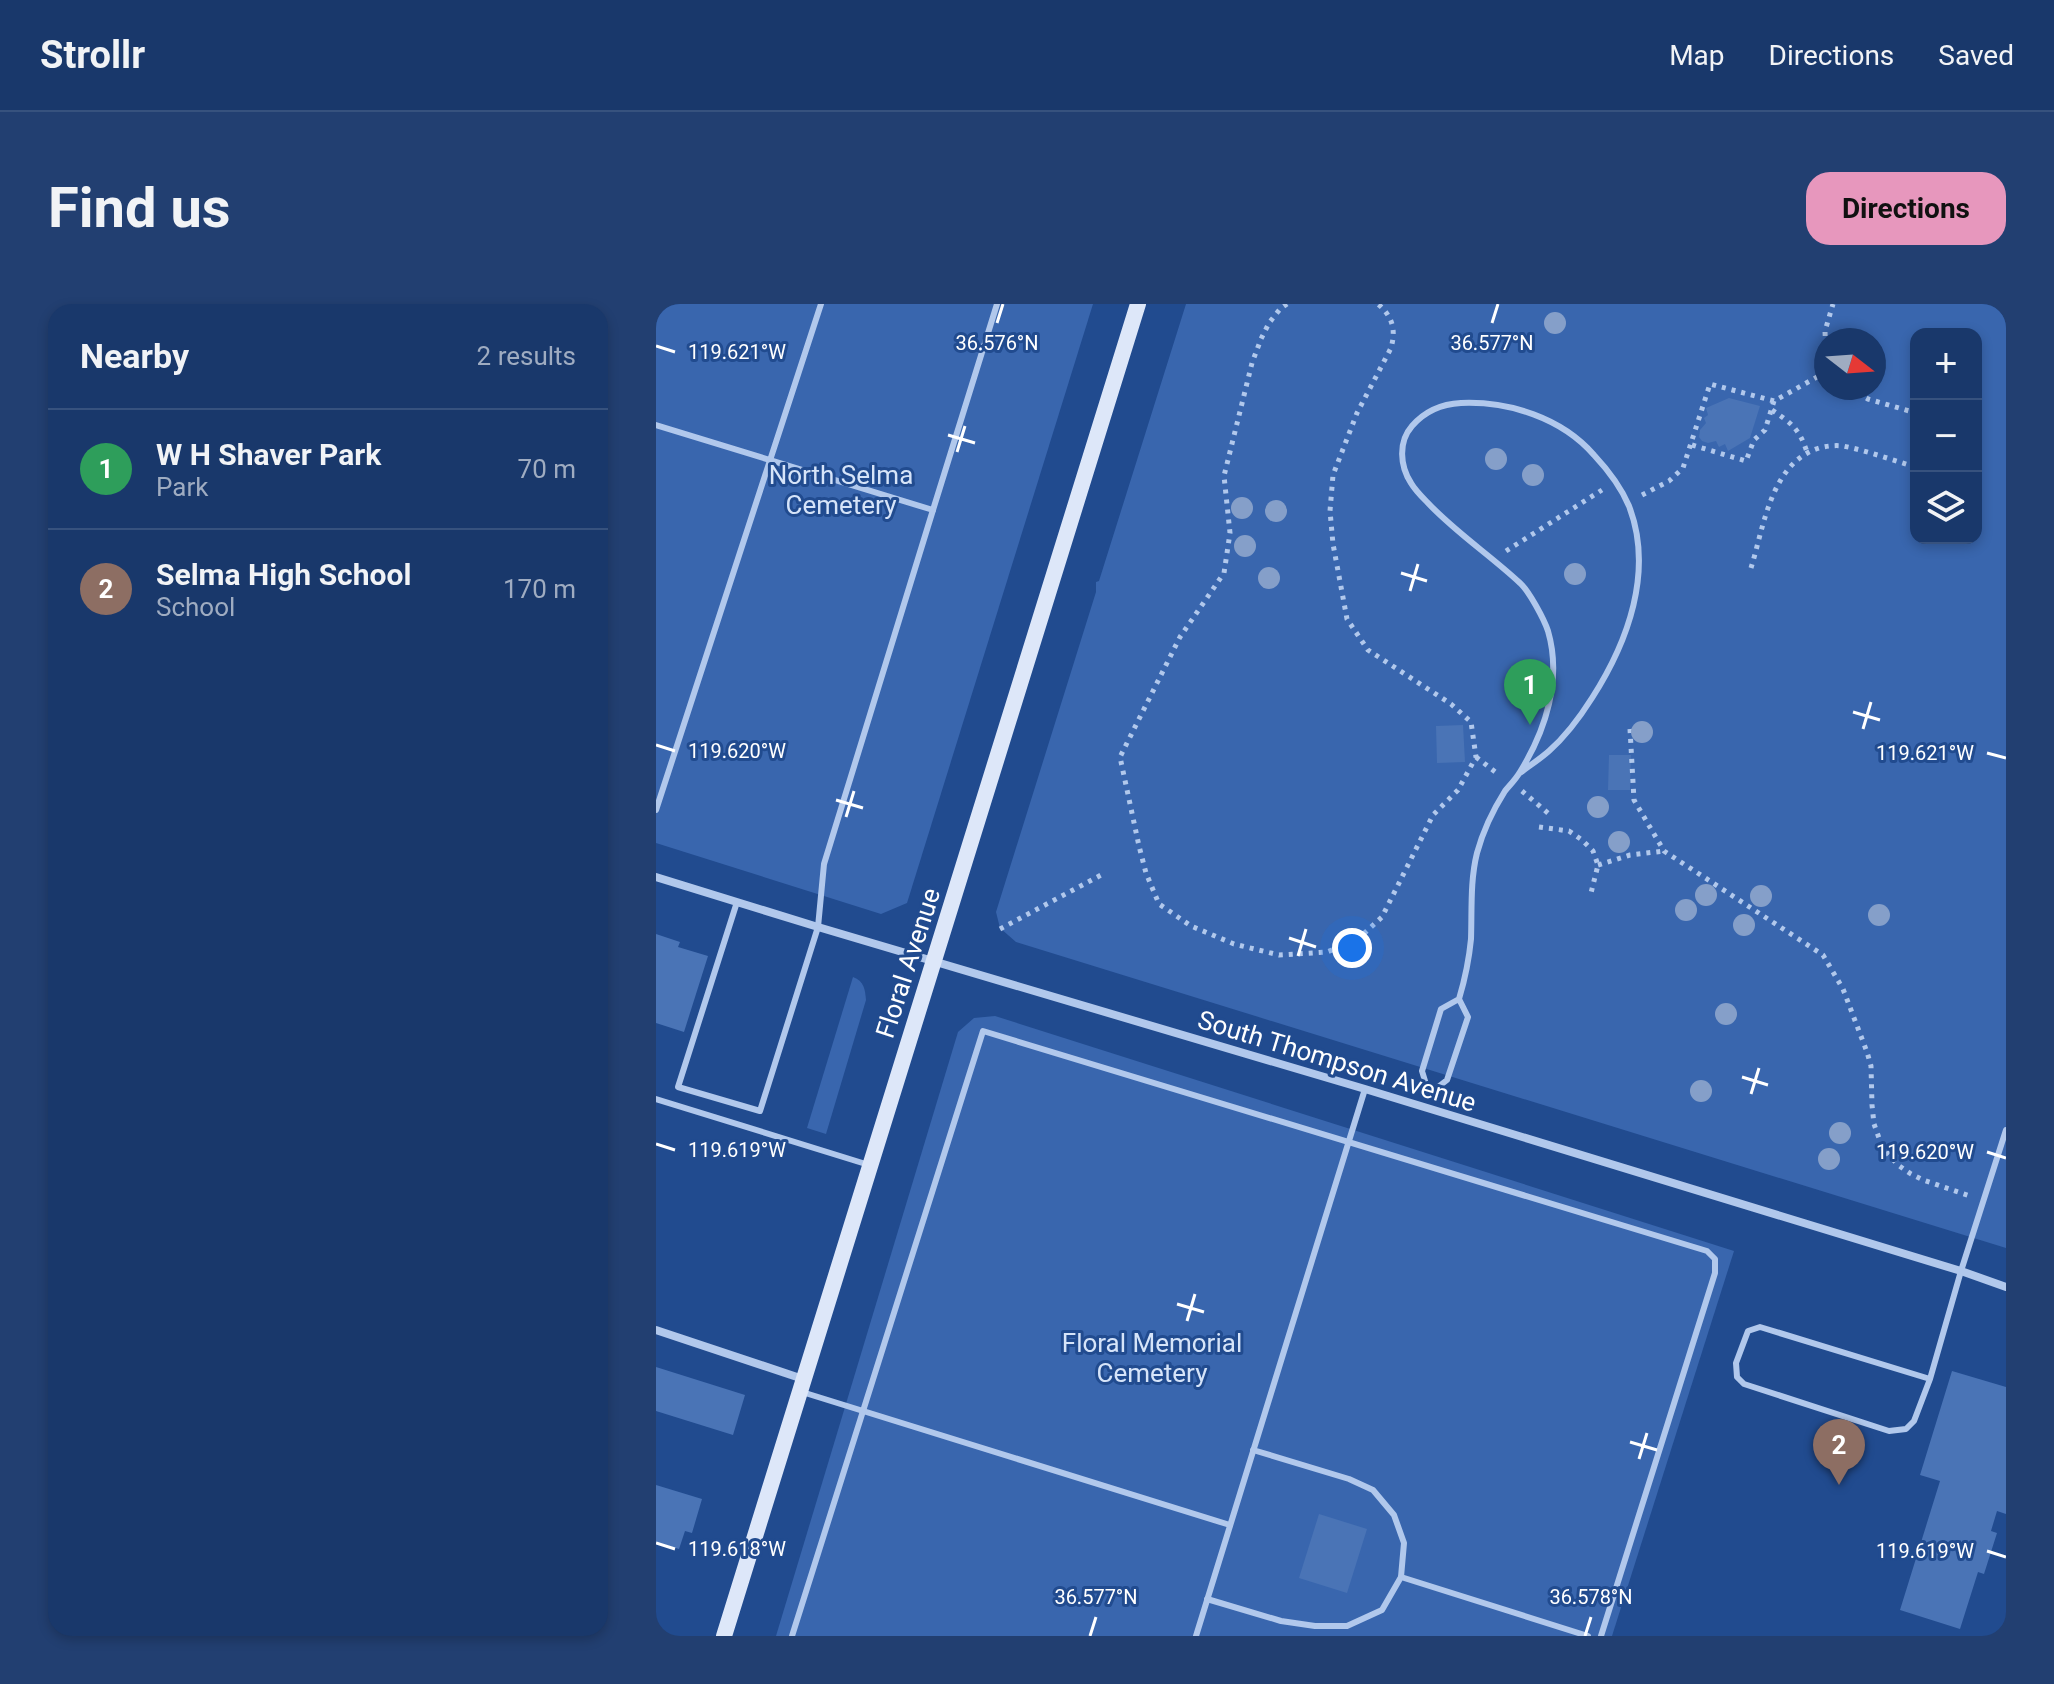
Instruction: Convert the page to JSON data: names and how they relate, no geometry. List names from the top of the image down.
{
  "streets": {
    "main road": ["Floral Avenue"],
    "street": ["South Thompson Avenue"]
  },
  "crossings": [
    ["Floral Avenue", "South Thompson Avenue"]
  ],
  "parks": ["North Selma Cemetery", "Floral Memorial Cemetery"],
  "north": "right",
  "page": {
    "header": "Strollr",
    "nav": ["Map", "Directions", "Saved"],
    "buttons": "Directions",
    "title": "Find us",
    "heading": ["Nearby", "2 results"],
    "map_buttons": ["+", "−"],
    "list": [
      {
        "mark": "1",
        "name": "W H Shaver Park",
        "note": "Park",
        "value": "70 m"
      },
      {
        "mark": "2",
        "name": "Selma High School",
        "note": "School",
        "value": "170 m"
      }
    ],
    "pins": ["1", "2"]
  },
  "coordinates": [
    "36.576°N",
    "36.577°N",
    "119.621°W",
    "119.620°W",
    "119.619°W",
    "119.618°W",
    "36.578°N"
  ]
}
